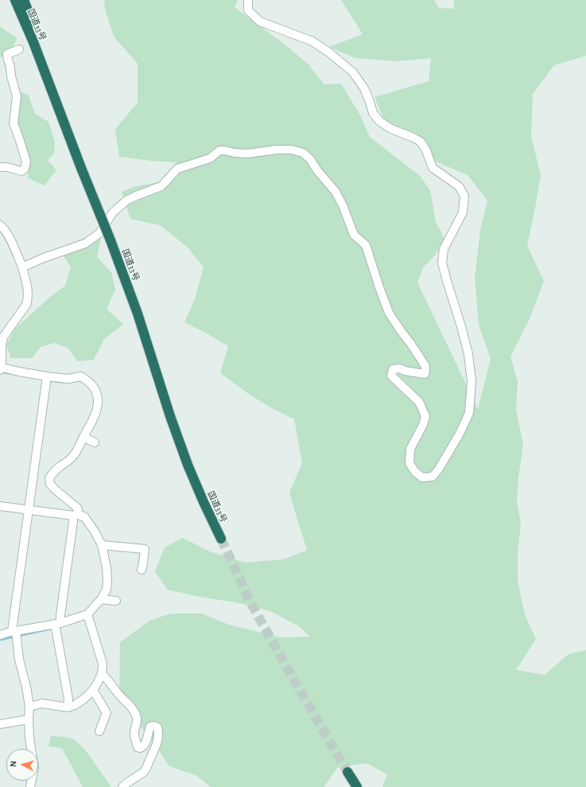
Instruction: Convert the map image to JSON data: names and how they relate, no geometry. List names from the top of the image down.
{
  "streets": {
    "highway": ["国道33号"]
  },
  "north": "left"
}
